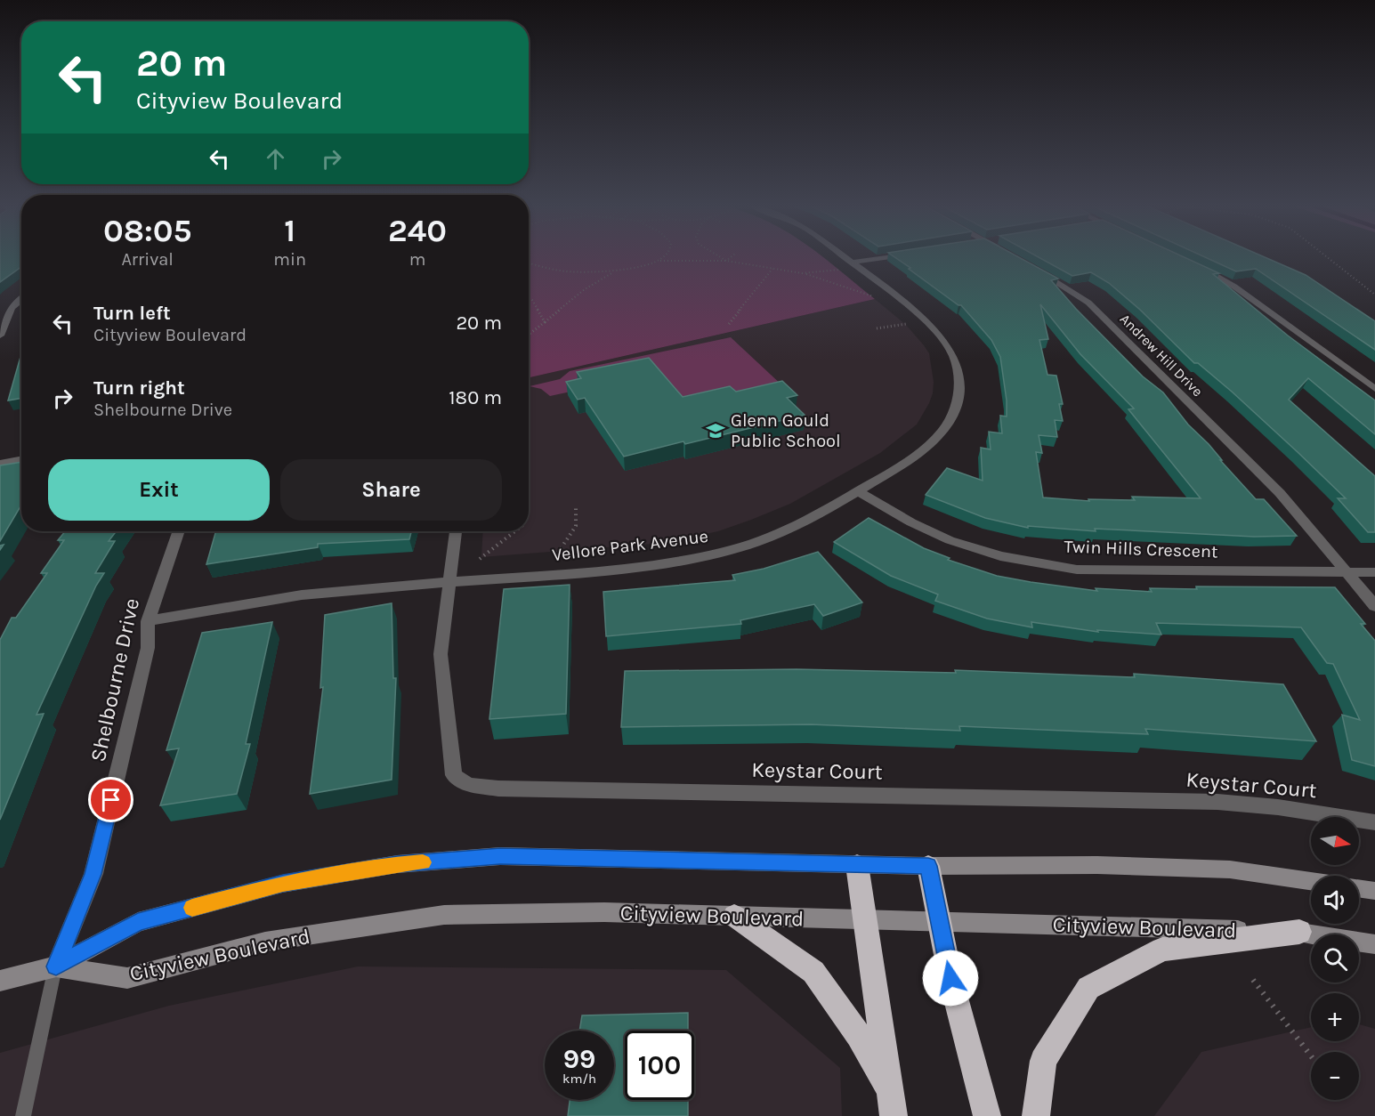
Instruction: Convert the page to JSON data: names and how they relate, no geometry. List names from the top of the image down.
{
  "streets": {
    "street": [
      "Andrew Hill Drive",
      "Vellore Park Avenue",
      "Twin Hills Crescent",
      "Shelbourne Drive",
      "Keystar Court",
      "Cityview Boulevard"
    ]
  },
  "crossings": [
    ["Andrew Hill Drive", "Twin Hills Crescent"],
    ["Vellore Park Avenue", "Twin Hills Crescent"],
    ["Vellore Park Avenue", "Shelbourne Drive"],
    ["Vellore Park Avenue", "Keystar Court"],
    ["Shelbourne Drive", "Cityview Boulevard"]
  ],
  "places": {
    "school or university": ["Glenn Gould Public School"]
  },
  "north": "right",
  "page": {
    "turn": ["20 m", "Cityview Boulevard"],
    "eta": [
      "08:05",
      "Arrival",
      "1",
      "min",
      "240",
      "m"
    ],
    "list": [
      {
        "name": "Turn left",
        "note": "Cityview Boulevard",
        "value": "20 m"
      },
      {
        "name": "Turn right",
        "note": "Shelbourne Drive",
        "value": "180 m"
      }
    ],
    "buttons": ["Exit", "Share"],
    "map_buttons": ["+", "−"],
    "speed": "99 km/h",
    "limit": "100"
  }
}
